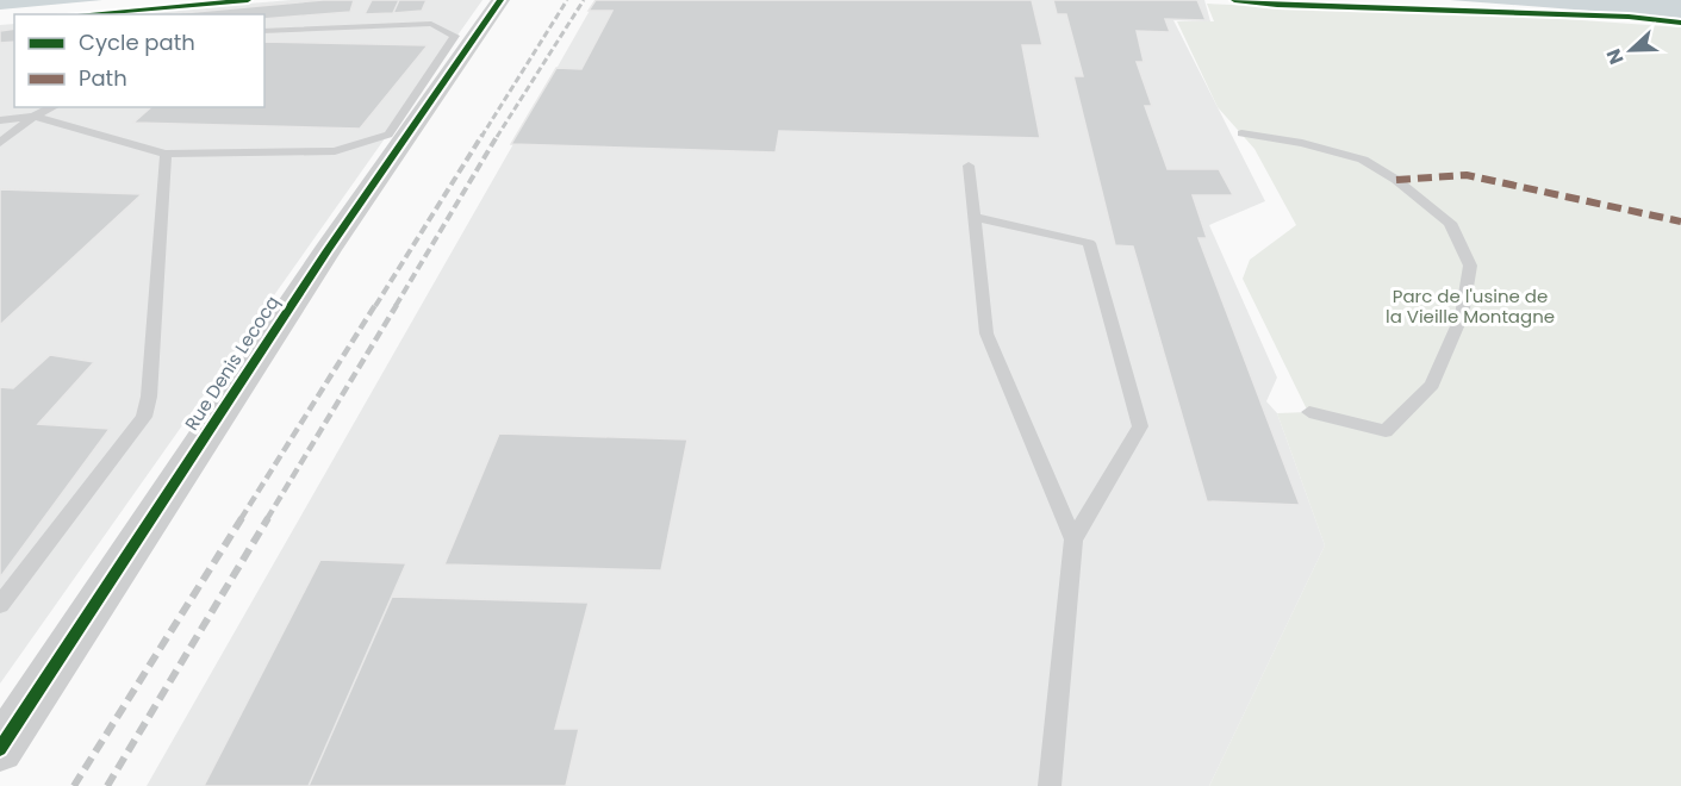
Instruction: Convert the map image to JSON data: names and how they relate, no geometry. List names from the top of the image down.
{
  "streets": {
    "street": ["Rue Denis Lecocq"]
  },
  "parks": ["Parc de l'usine de la Vieille Montagne"],
  "legend": ["Cycle path", "Path"],
  "north": "left"
}
